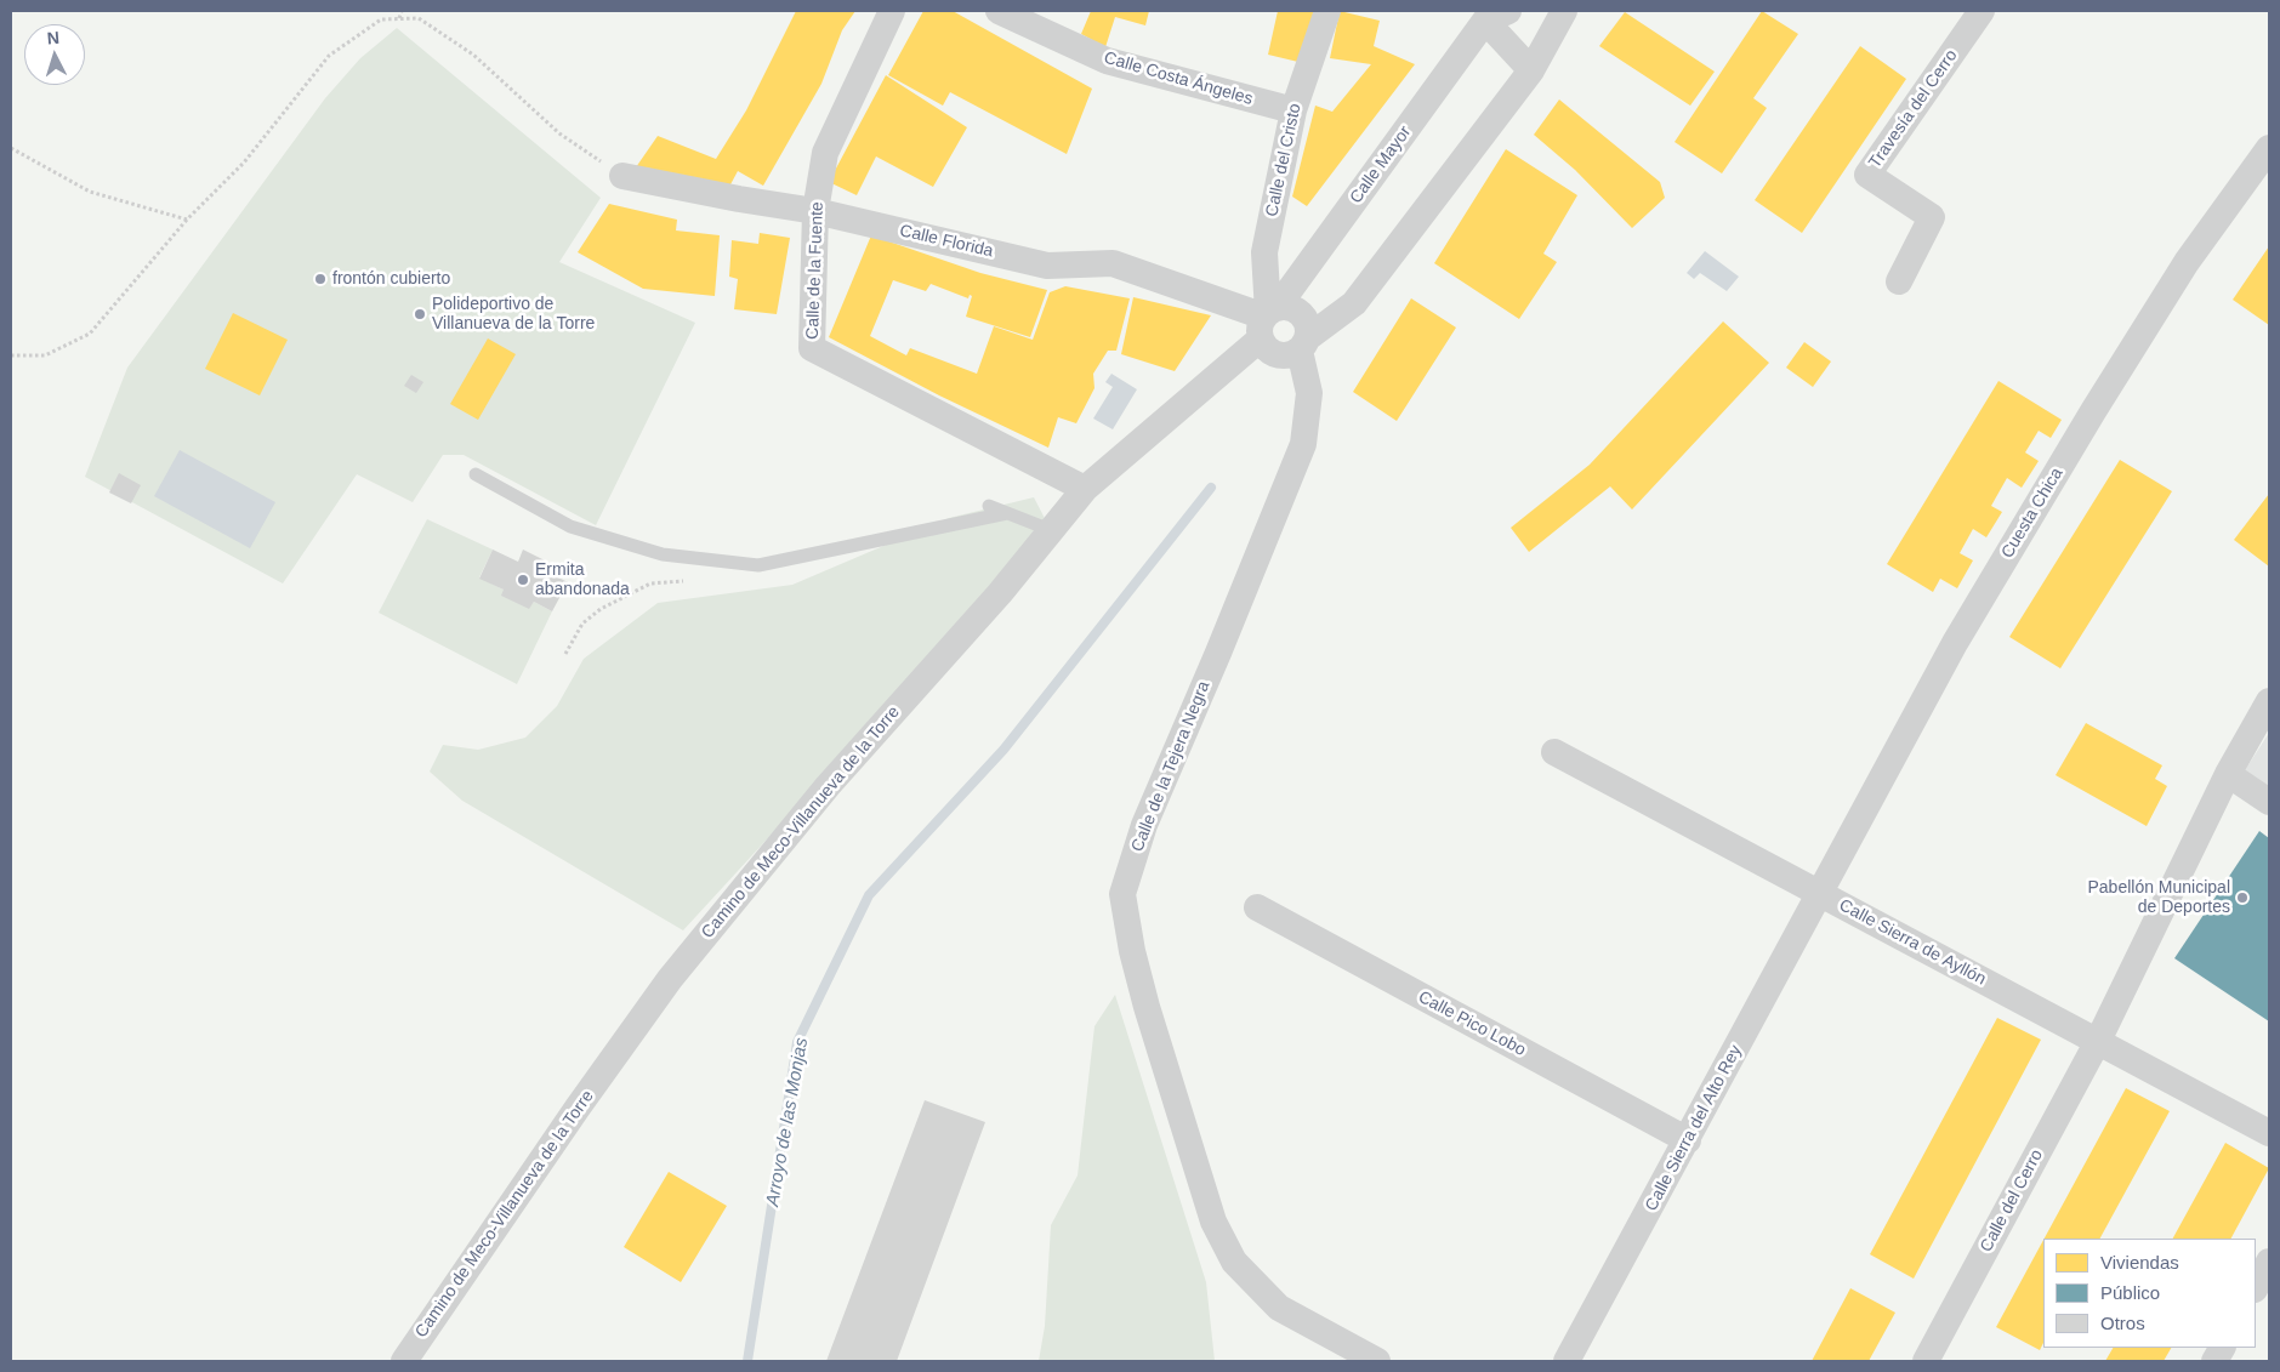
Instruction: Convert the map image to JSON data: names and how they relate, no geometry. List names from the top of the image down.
{
  "streets": {
    "street": [
      "Calle Costa Ángeles",
      "Travesía del Cerro",
      "Calle del Cristo",
      "Calle Mayor",
      "Calle Florida",
      "Calle de la Fuente",
      "Cuesta Chica",
      "Calle de la Tejera Negra",
      "Camino de Meco-Villanueva de la Torre",
      "Calle Sierra de Ayllón",
      "Calle Pico Lobo",
      "Calle Sierra del Alto Rey",
      "Calle del Cerro"
    ]
  },
  "crossings": [
    ["Calle Costa Ángeles", "Calle del Cristo"],
    ["Calle del Cristo", "Calle Mayor"],
    ["Calle del Cristo", "Calle Florida"],
    ["Calle del Cristo", "Calle de la Tejera Negra"],
    ["Calle del Cristo", "Camino de Meco-Villanueva de la Torre"],
    ["Calle Mayor", "Calle Florida"],
    ["Calle Mayor", "Calle de la Tejera Negra"],
    ["Calle Mayor", "Camino de Meco-Villanueva de la Torre"],
    ["Calle Florida", "Calle de la Fuente"],
    ["Calle Florida", "Calle de la Tejera Negra"],
    ["Calle Florida", "Camino de Meco-Villanueva de la Torre"],
    ["Calle de la Fuente", "Camino de Meco-Villanueva de la Torre"],
    ["Cuesta Chica", "Calle Sierra de Ayllón"],
    ["Cuesta Chica", "Calle Sierra del Alto Rey"],
    ["Calle de la Tejera Negra", "Camino de Meco-Villanueva de la Torre"],
    ["Calle Sierra de Ayllón", "Calle Sierra del Alto Rey"],
    ["Calle Sierra de Ayllón", "Calle del Cerro"],
    ["Calle Pico Lobo", "Calle Sierra del Alto Rey"]
  ],
  "water": ["Arroyo de las Monjas"],
  "places": [
    "frontón cubierto",
    "Polideportivo de Villanueva de la Torre",
    "Ermita abandonada",
    "Pabellón Municipal de Deportes"
  ],
  "legend": ["Viviendas", "Público", "Otros"],
  "north": "top"
}
